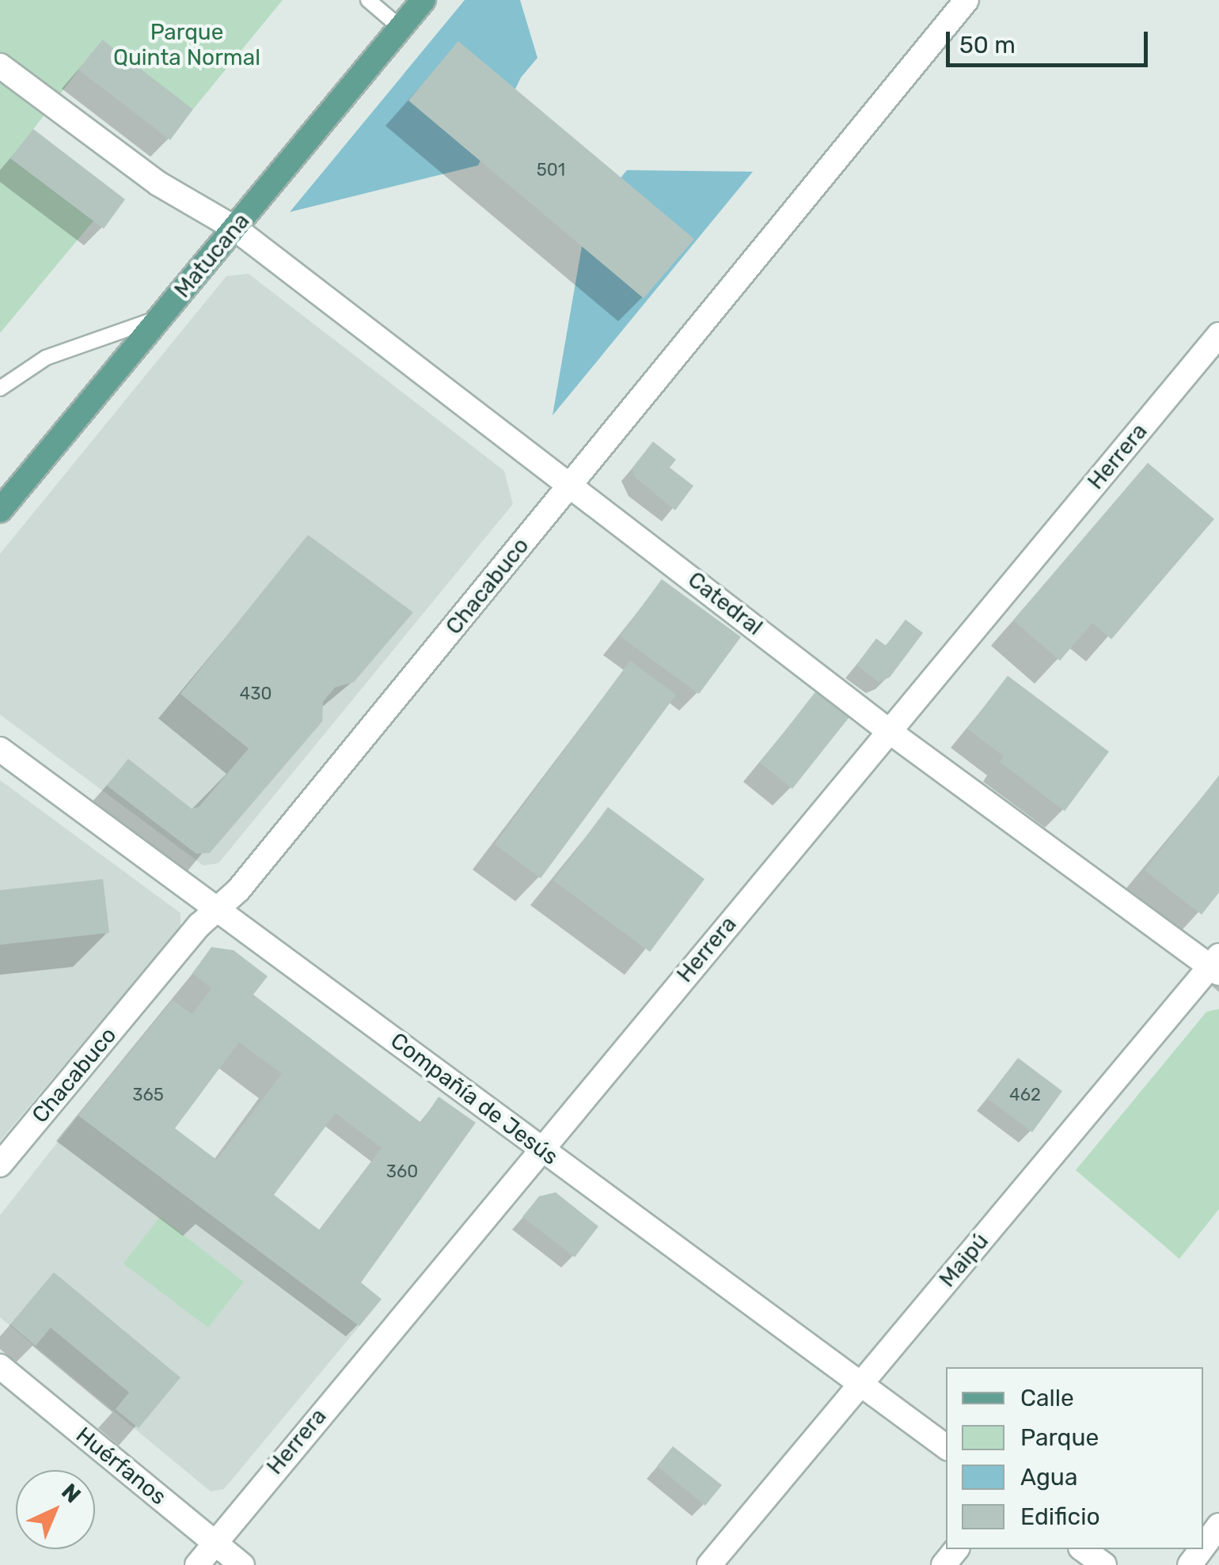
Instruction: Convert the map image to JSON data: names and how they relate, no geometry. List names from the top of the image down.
{
  "streets": {
    "main road": ["Matucana"],
    "street": [
      "Herrera",
      "Chacabuco",
      "Catedral",
      "Compañía de Jesús",
      "Maipú",
      "Huérfanos"
    ]
  },
  "crossings": [
    ["Matucana", "Catedral"],
    ["Herrera", "Catedral"],
    ["Herrera", "Compañía de Jesús"],
    ["Herrera", "Huérfanos"],
    ["Chacabuco", "Catedral"],
    ["Chacabuco", "Compañía de Jesús"],
    ["Catedral", "Maipú"],
    ["Compañía de Jesús", "Maipú"]
  ],
  "parks": ["Parque Quinta Normal"],
  "house_numbers": [
    "501",
    "430",
    "365",
    "462",
    "360"
  ],
  "legend": [
    "Calle",
    "Parque",
    "Agua",
    "Edificio"
  ],
  "scale_bar": "50 m",
  "north": "top right"
}
